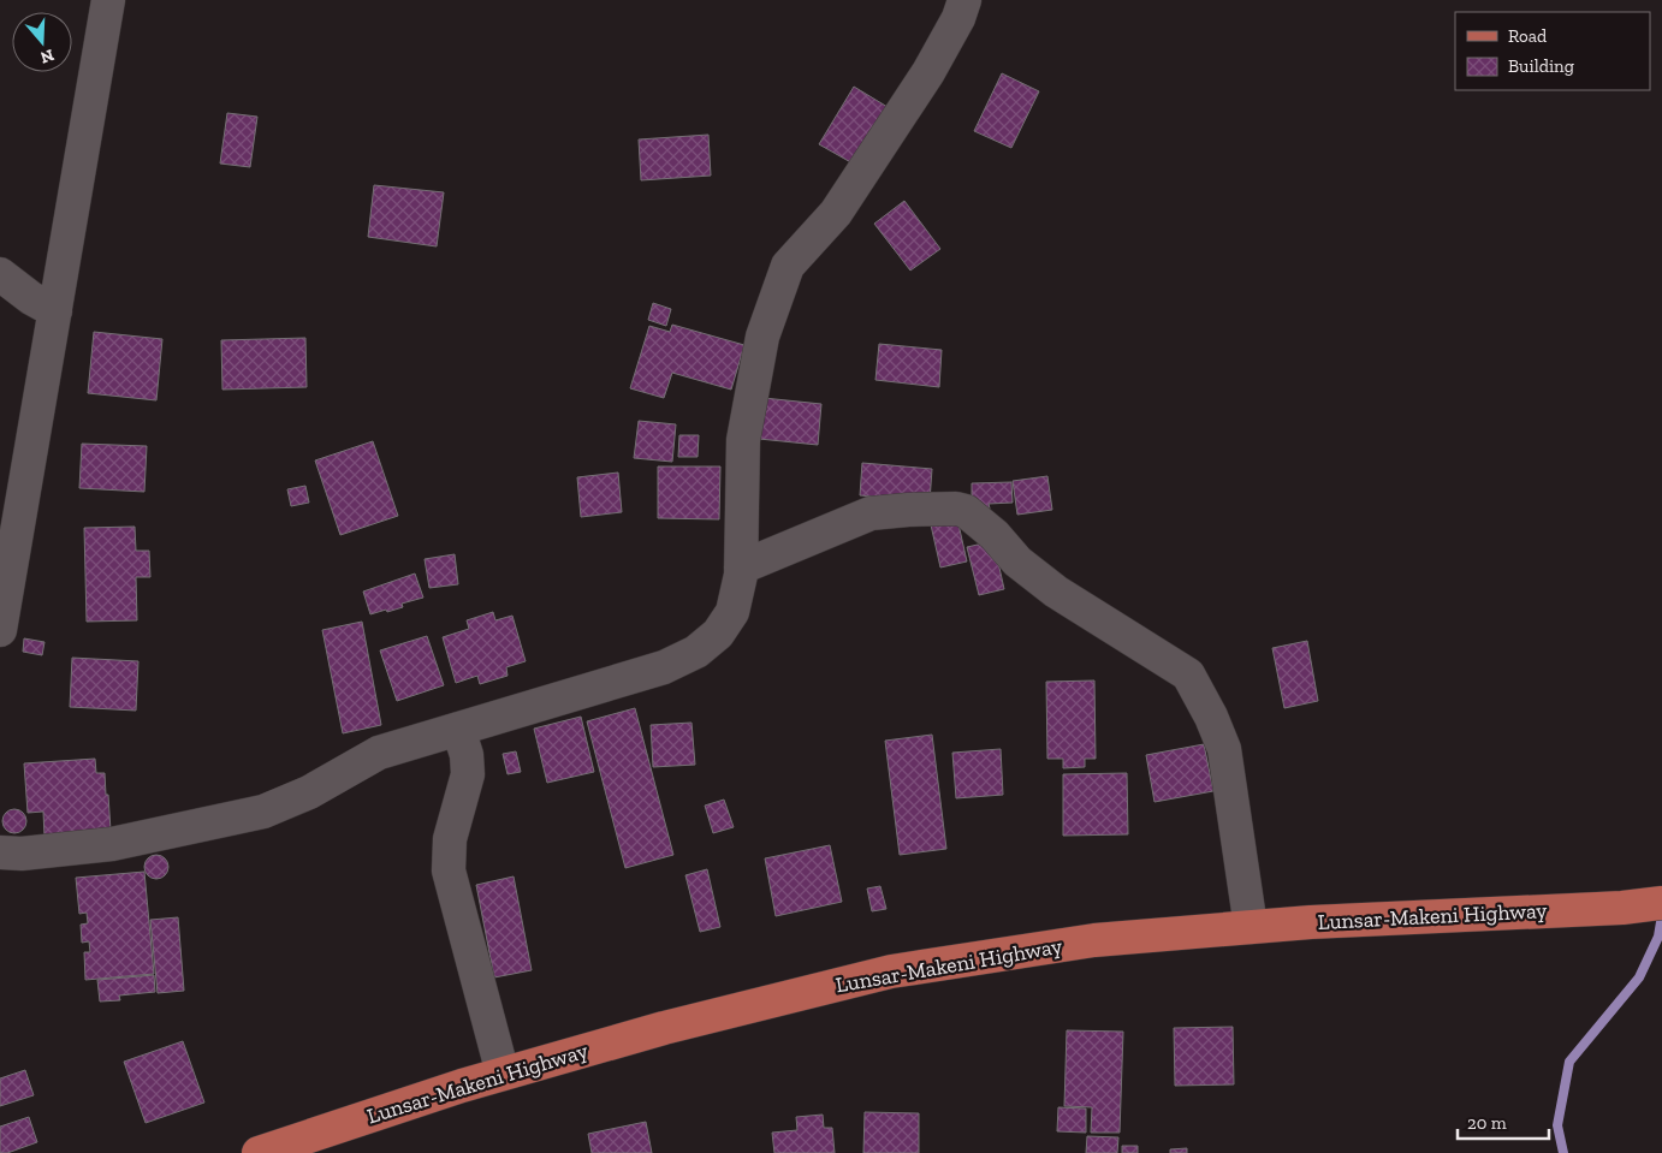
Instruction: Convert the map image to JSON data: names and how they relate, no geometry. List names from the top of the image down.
{
  "streets": {
    "main road": ["Lunsar-Makeni Highway"]
  },
  "legend": ["Road", "Building"],
  "scale_bar": "20 m",
  "north": "bottom"
}
